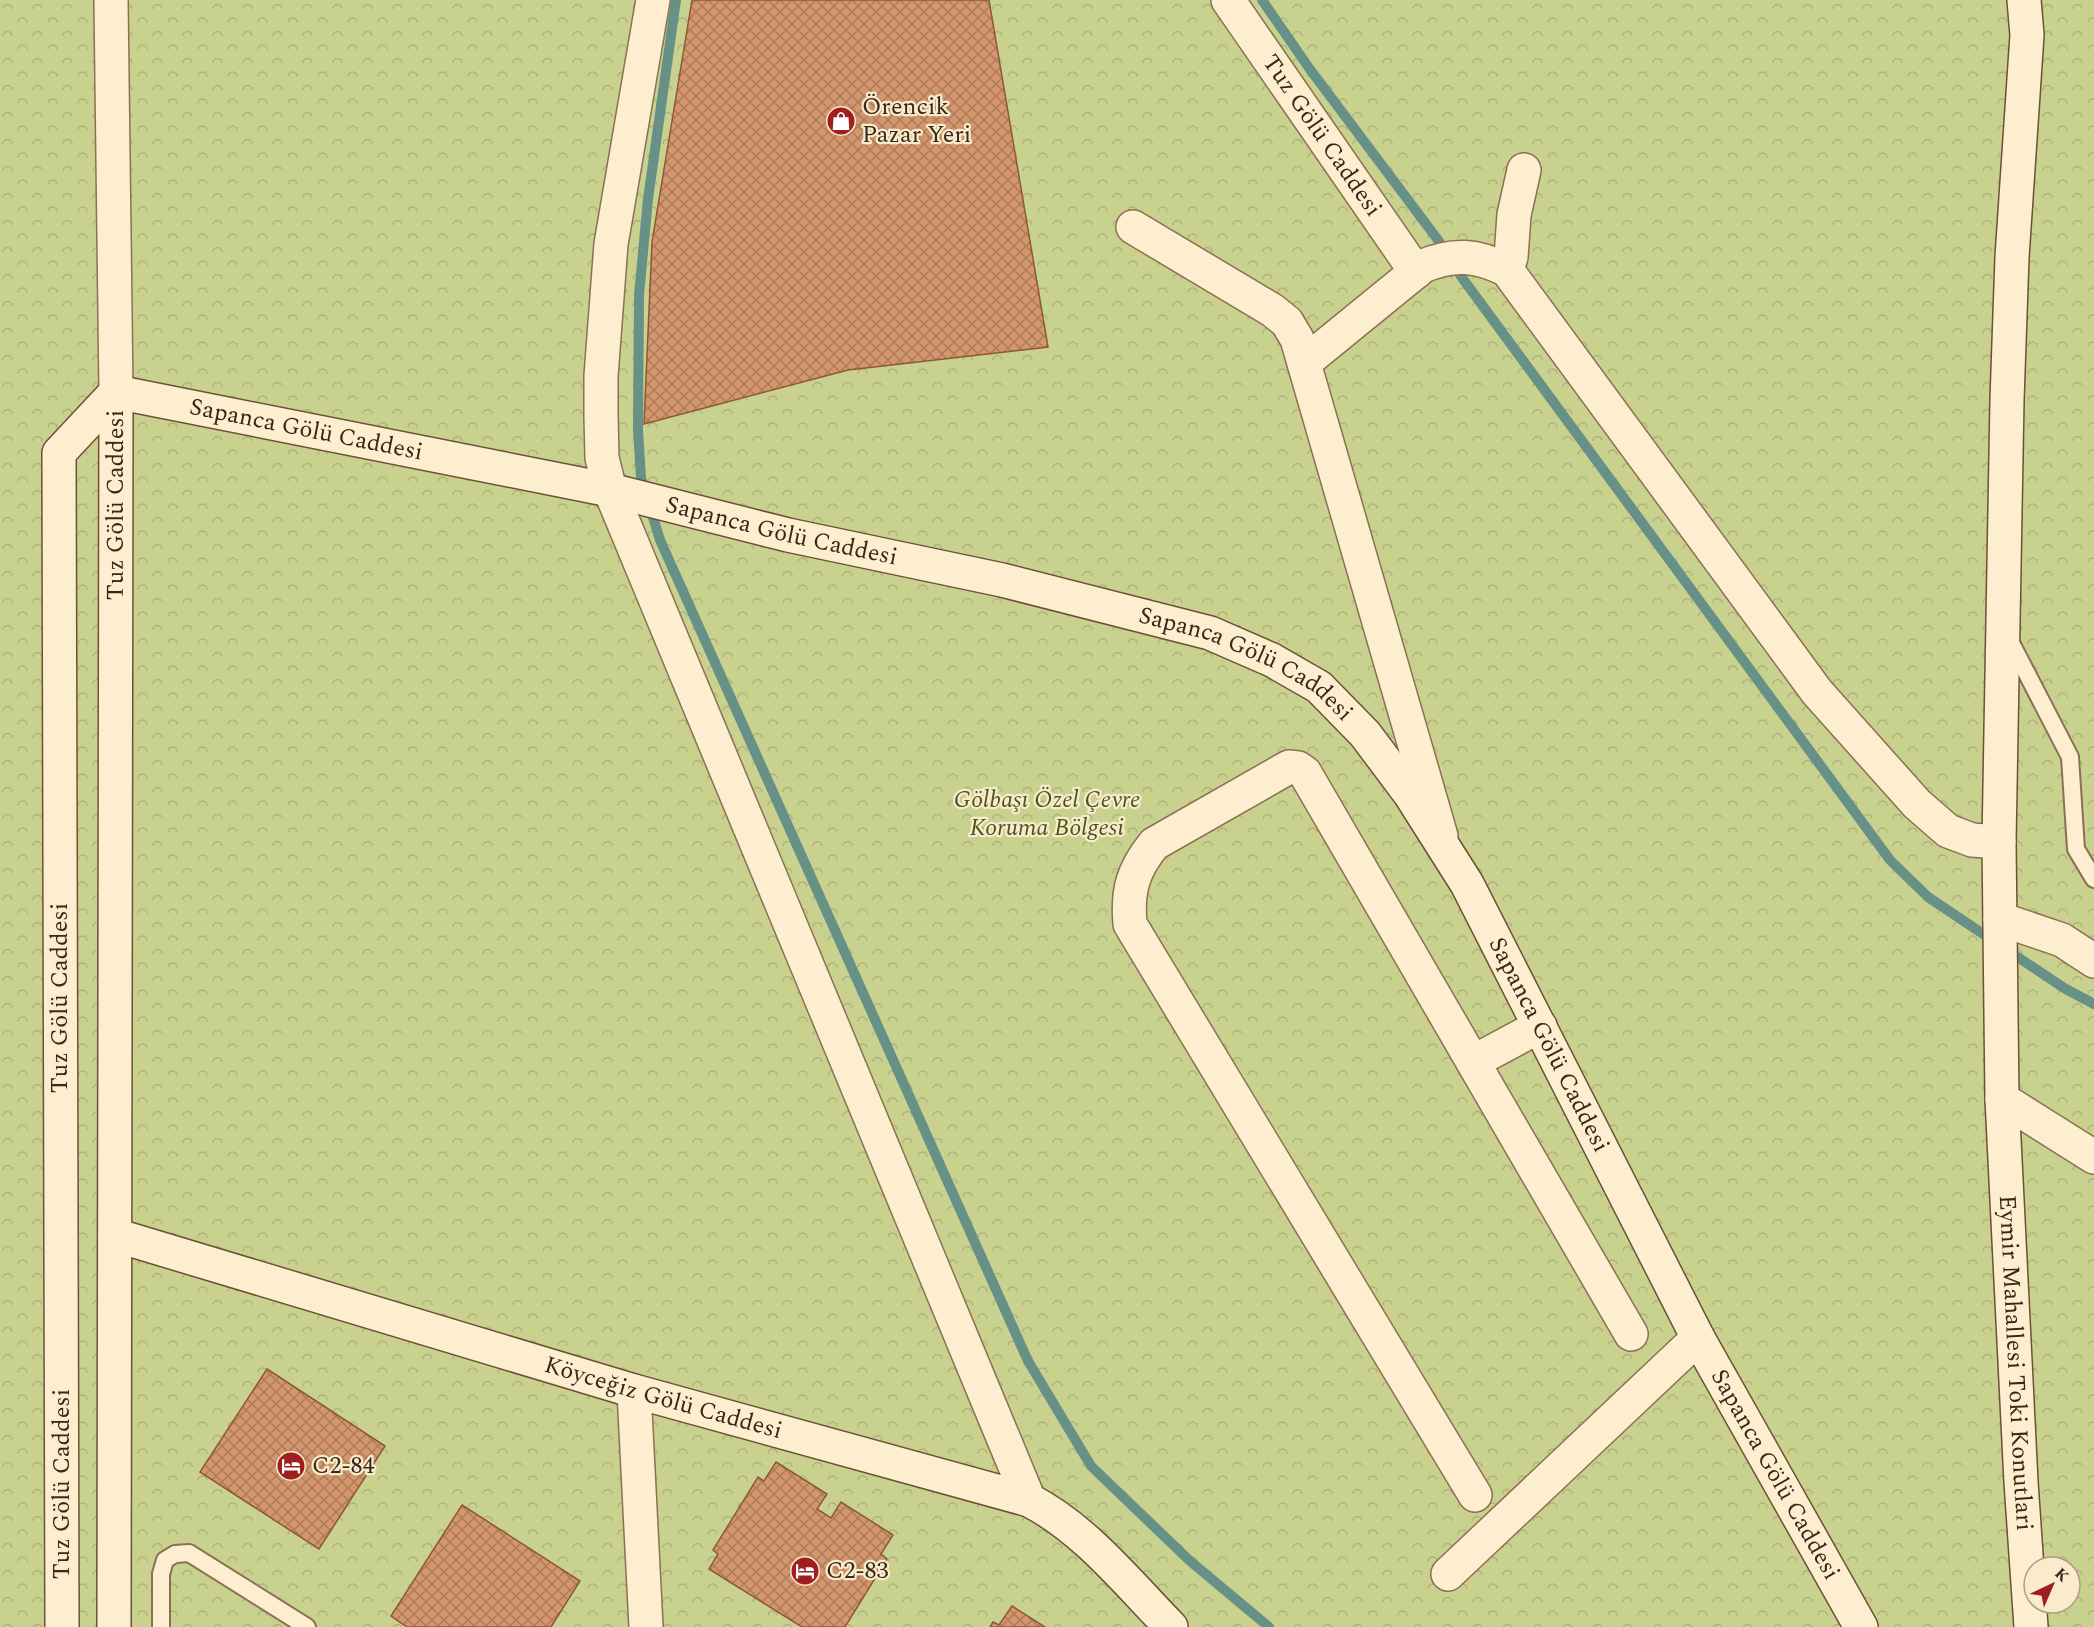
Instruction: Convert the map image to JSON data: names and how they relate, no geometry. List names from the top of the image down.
{
  "streets": {
    "street": [
      "Tuz Gölü Caddesi",
      "Sapanca Gölü Caddesi",
      "Eymir Mahallesi Toki Konutlari",
      "Köyceğiz Gölü Caddesi"
    ]
  },
  "crossings": [
    ["Tuz Gölü Caddesi", "Sapanca Gölü Caddesi"],
    ["Tuz Gölü Caddesi", "Köyceğiz Gölü Caddesi"]
  ],
  "parks": ["Gölbaşı Özel Çevre Koruma Bölgesi"],
  "places": {
    "shop": ["Örencik Pazar Yeri"],
    "hotel": ["C2-84", "C2-83"]
  },
  "north": "top right"
}
